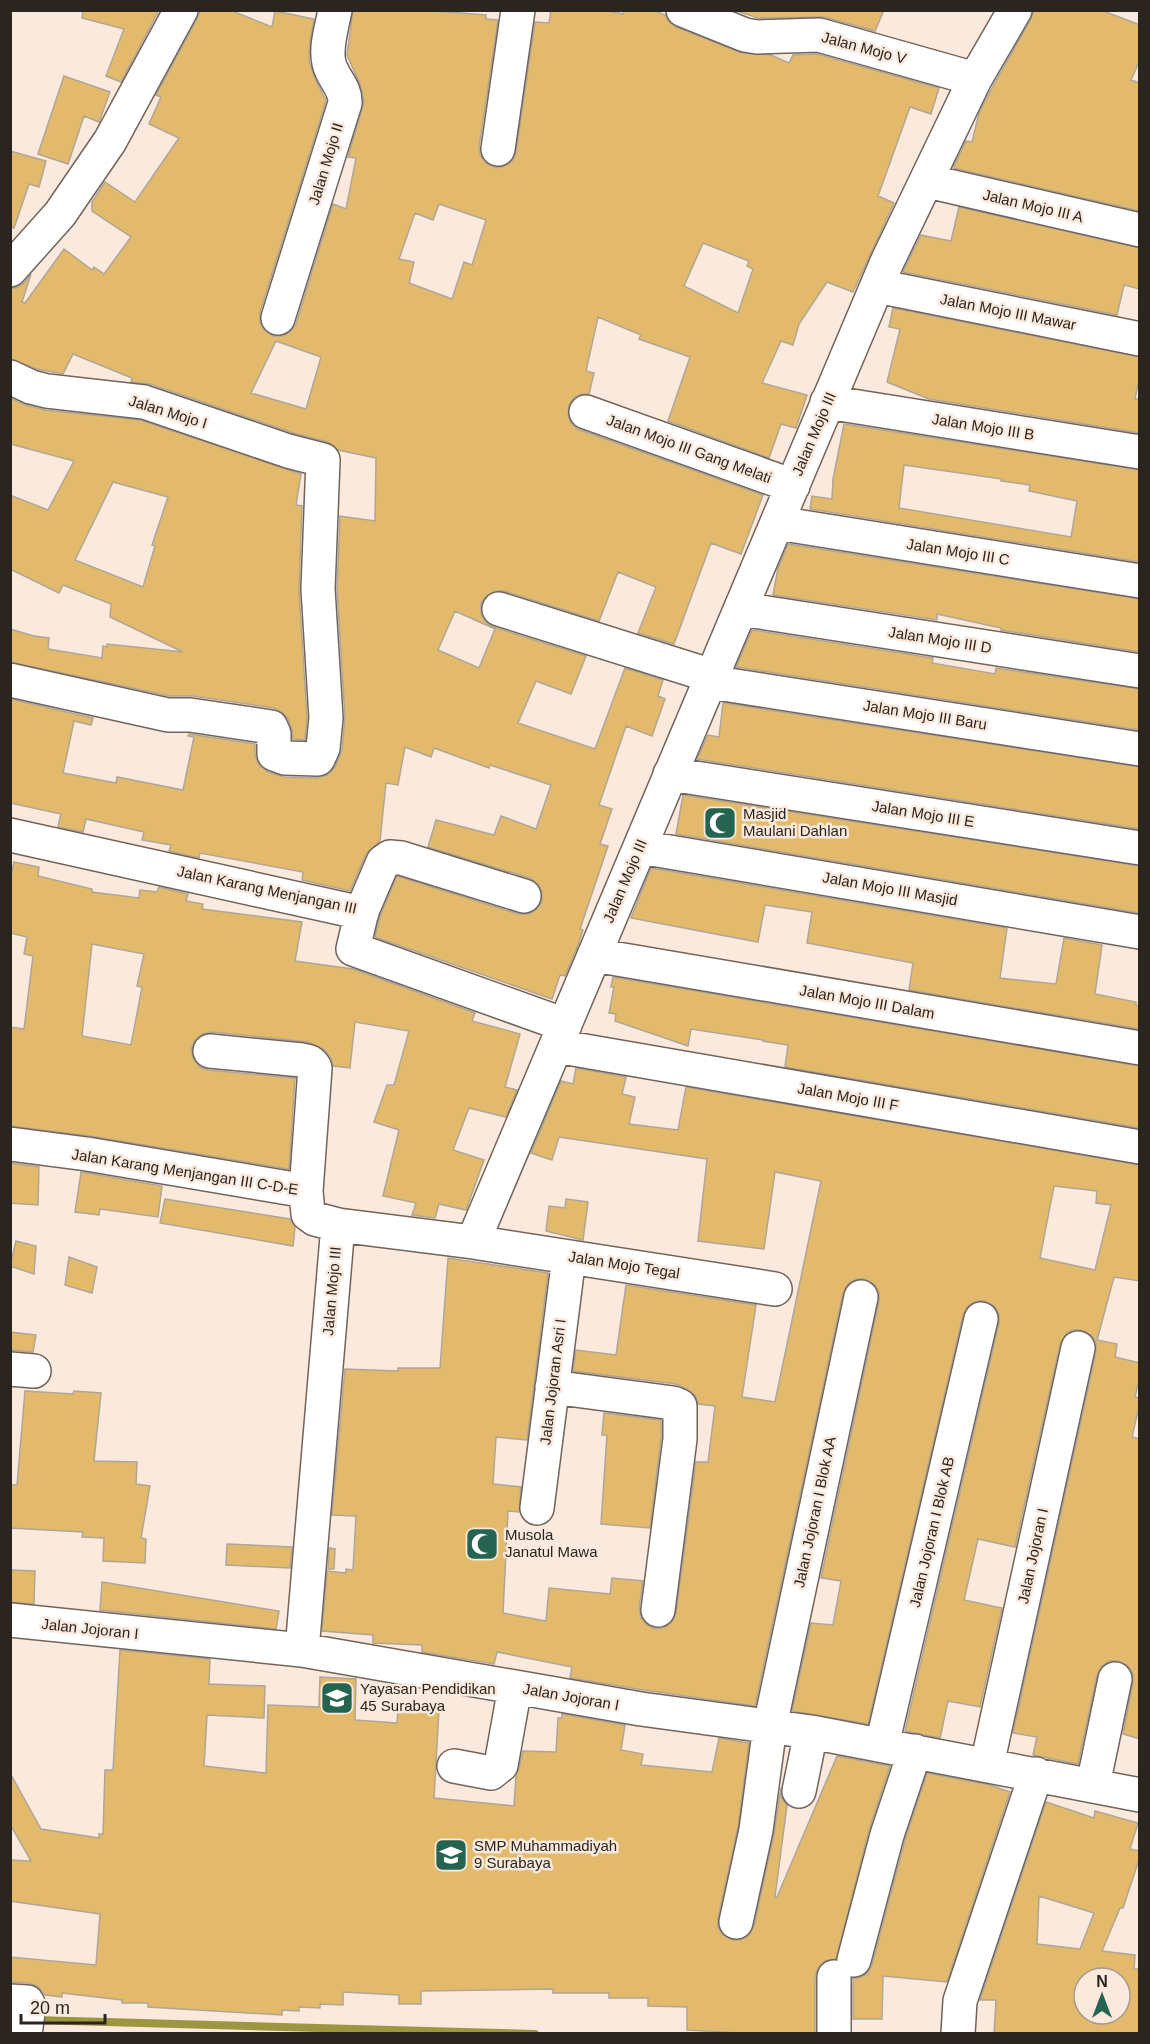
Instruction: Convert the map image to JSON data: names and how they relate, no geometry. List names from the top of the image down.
{
  "streets": {
    "street": [
      "Jalan Mojo V",
      "Jalan Mojo II",
      "Jalan Mojo III A",
      "Jalan Mojo III Mawar",
      "Jalan Mojo I",
      "Jalan Mojo III B",
      "Jalan Mojo III",
      "Jalan Mojo III Gang Melati",
      "Jalan Mojo III C",
      "Jalan Mojo III D",
      "Jalan Mojo III Baru",
      "Jalan Mojo III E",
      "Jalan Mojo III Masjid",
      "Jalan Karang Menjangan III",
      "Jalan Mojo III Dalam",
      "Jalan Mojo III F",
      "Jalan Karang Menjangan III C-D-E",
      "Jalan Mojo Tegal",
      "Jalan Jojoran Asri I",
      "Jalan Jojoran I Blok AA",
      "Jalan Jojoran I Blok AB",
      "Jalan Jojoran I"
    ]
  },
  "crossings": [
    ["Jalan Mojo V", "Jalan Mojo III"],
    ["Jalan Mojo III A", "Jalan Mojo III"],
    ["Jalan Mojo III Mawar", "Jalan Mojo III"],
    ["Jalan Mojo III B", "Jalan Mojo III"],
    ["Jalan Mojo III", "Jalan Mojo III Gang Melati"],
    ["Jalan Mojo III", "Jalan Mojo III C"],
    ["Jalan Mojo III", "Jalan Mojo III D"],
    ["Jalan Mojo III", "Jalan Mojo III Baru"],
    ["Jalan Mojo III", "Jalan Mojo III E"],
    ["Jalan Mojo III", "Jalan Mojo III Masjid"],
    ["Jalan Mojo III", "Jalan Mojo III Dalam"],
    ["Jalan Mojo III", "Jalan Mojo III F"],
    ["Jalan Mojo III", "Jalan Karang Menjangan III C-D-E"],
    ["Jalan Mojo III", "Jalan Mojo Tegal"],
    ["Jalan Mojo III", "Jalan Jojoran I"],
    ["Jalan Karang Menjangan III", "Jalan Mojo III F"],
    ["Jalan Mojo Tegal", "Jalan Jojoran Asri I"],
    ["Jalan Jojoran I Blok AA", "Jalan Jojoran I"],
    ["Jalan Jojoran I Blok AB", "Jalan Jojoran I"]
  ],
  "places": {
    "mosque": ["Masjid Maulani Dahlan", "Musola Janatul Mawa"],
    "school or university": ["Yayasan Pendidikan 45 Surabaya", "SMP Muhammadiyah 9 Surabaya"]
  },
  "scale_bar": "20 m",
  "north": "top"
}
